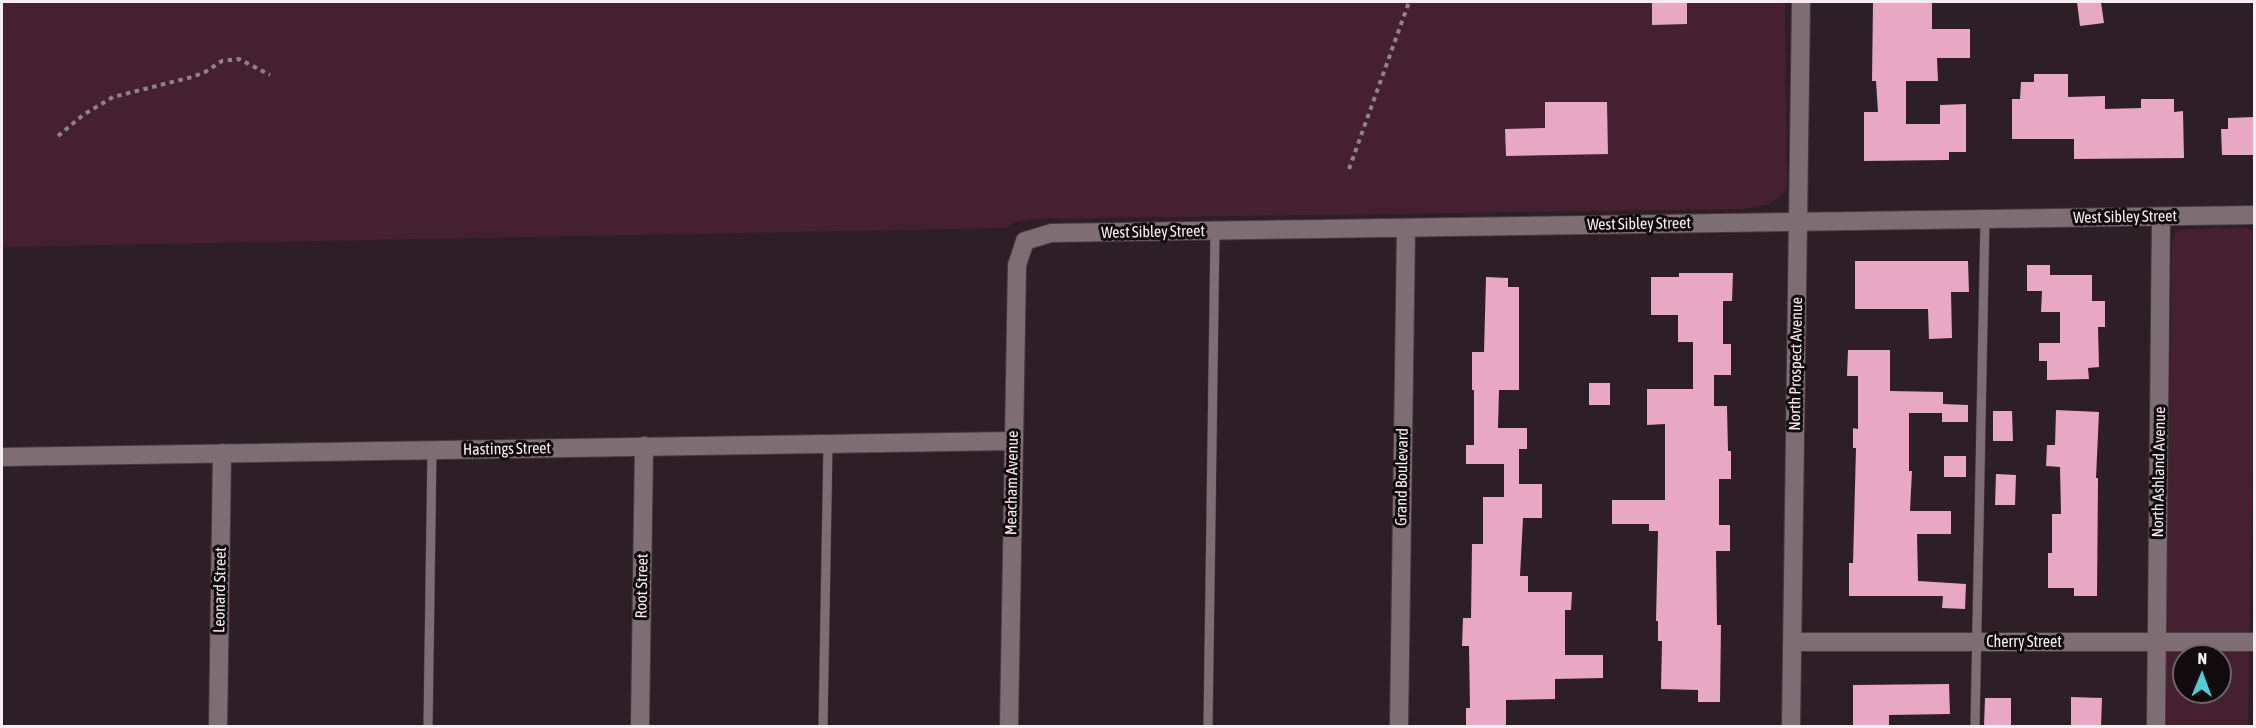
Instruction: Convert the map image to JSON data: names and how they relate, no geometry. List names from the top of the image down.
{
  "streets": {
    "street": [
      "West Sibley Street",
      "North Prospect Avenue",
      "Hastings Street",
      "North Ashland Avenue",
      "Grand Boulevard",
      "Meacham Avenue",
      "Root Street",
      "Leonard Street",
      "Cherry Street"
    ]
  },
  "crossings": [
    ["West Sibley Street", "North Prospect Avenue"],
    ["West Sibley Street", "North Ashland Avenue"],
    ["West Sibley Street", "Grand Boulevard"],
    ["West Sibley Street", "Meacham Avenue"],
    ["North Prospect Avenue", "Cherry Street"],
    ["Hastings Street", "Meacham Avenue"],
    ["Hastings Street", "Root Street"],
    ["Hastings Street", "Leonard Street"],
    ["North Ashland Avenue", "Cherry Street"]
  ],
  "north": "top"
}
